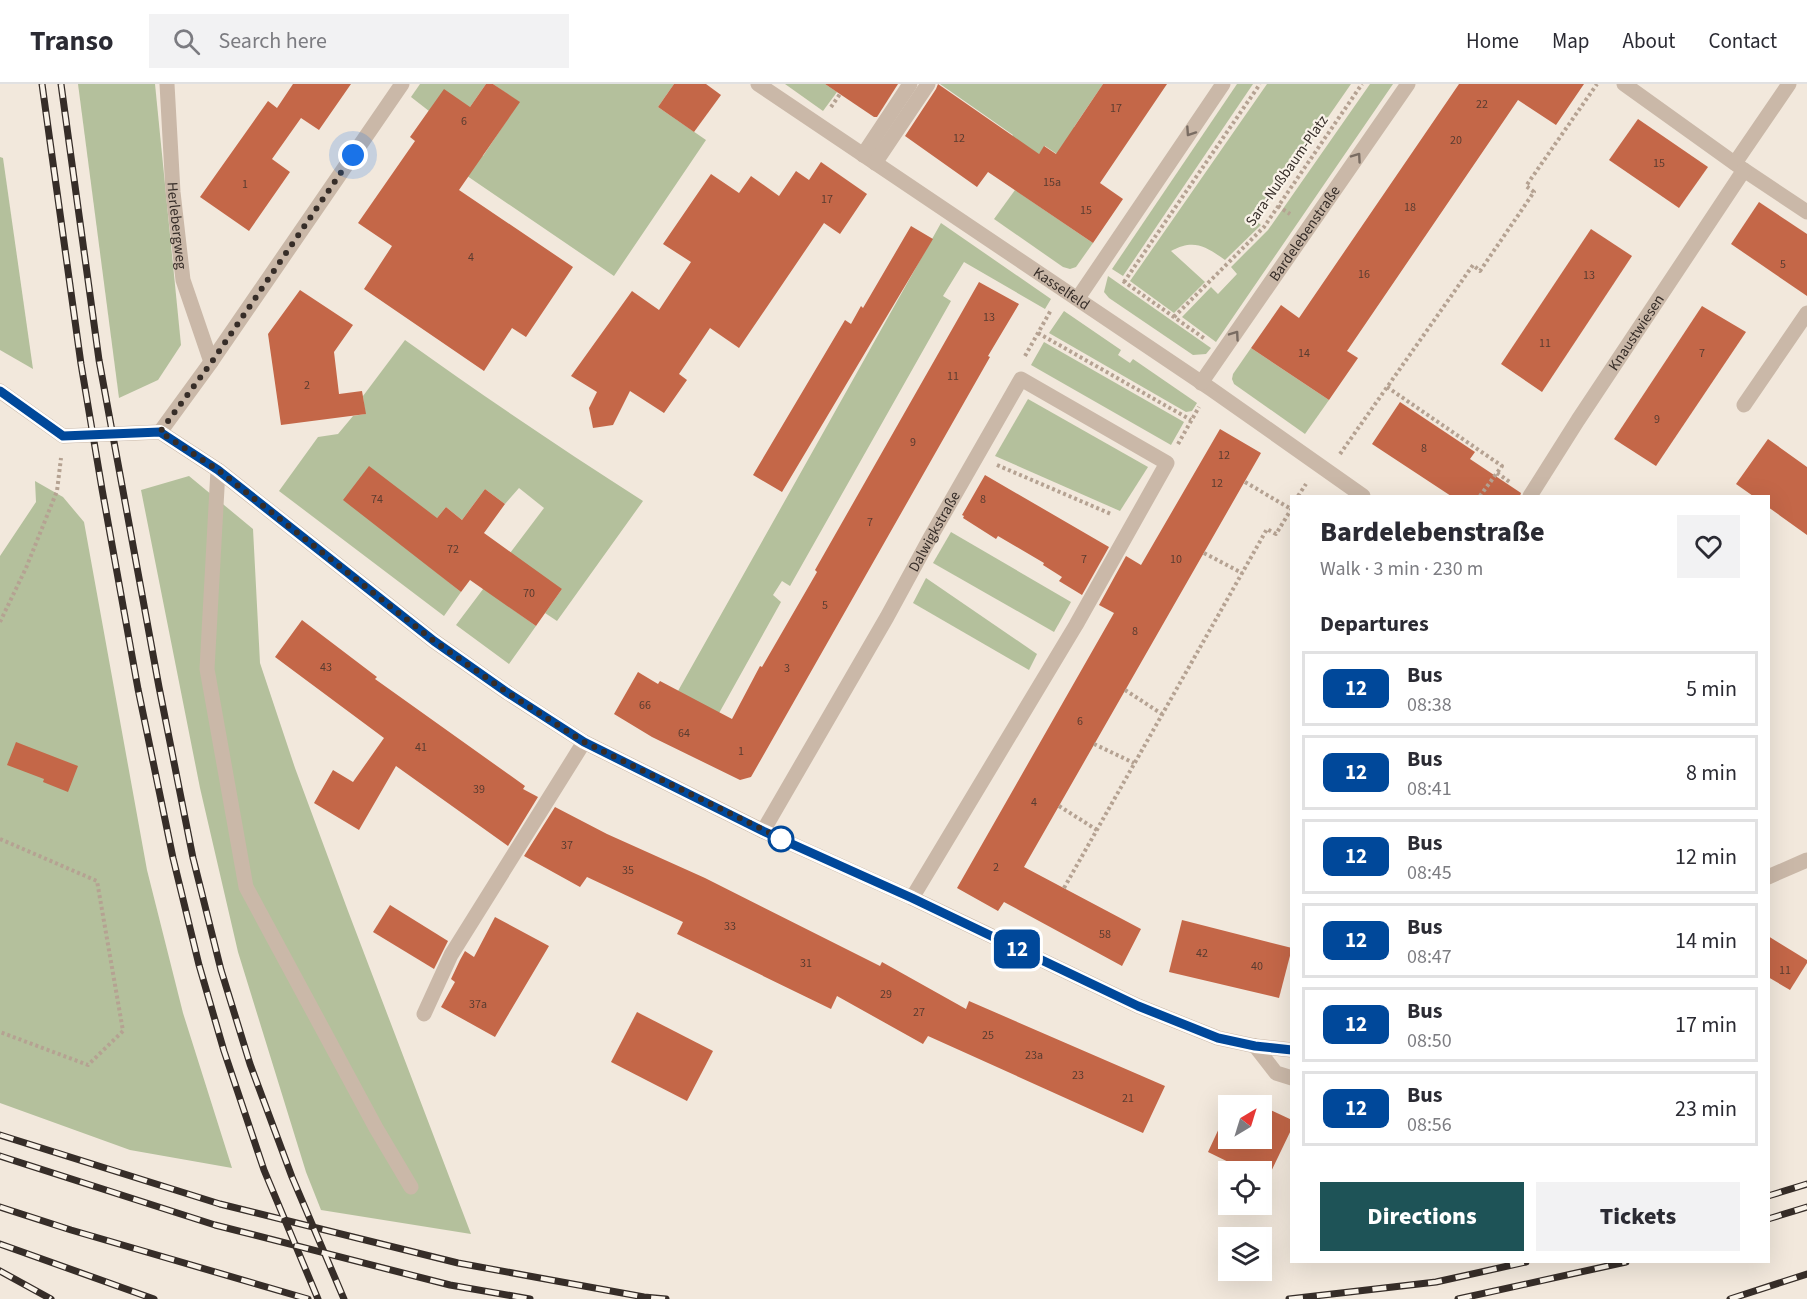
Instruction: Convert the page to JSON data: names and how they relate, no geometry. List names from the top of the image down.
{
  "streets": {
    "street": [
      "Herlebergweg",
      "Bardelebenstraße",
      "Kasselfeld",
      "Knaustwiesen",
      "Dalwigkstraße"
    ],
    "path": ["Sara-Nußbaum-Platz"]
  },
  "crossings": [
    ["Bardelebenstraße", "Kasselfeld"]
  ],
  "one_way": ["Bardelebenstraße"],
  "lines": ["bus line 12"],
  "house_numbers": [
    "22",
    "17",
    "6",
    "12",
    "20",
    "15",
    "15a",
    "1",
    "17",
    "18",
    "15",
    "4",
    "5",
    "16",
    "13",
    "13",
    "11",
    "14",
    "7",
    "11",
    "2",
    "9",
    "9",
    "8",
    "12",
    "12",
    "74",
    "8",
    "7",
    "72",
    "7",
    "10",
    "70",
    "5",
    "8",
    "43",
    "3",
    "66",
    "6",
    "64",
    "41",
    "1",
    "39",
    "4",
    "37",
    "2",
    "35",
    "33",
    "58",
    "42",
    "31",
    "40",
    "11",
    "29",
    "37a",
    "27",
    "25",
    "23a",
    "23",
    "21"
  ],
  "north": "top right",
  "page": {
    "header": "Transo",
    "search": "Search here",
    "nav": [
      "Home",
      "Map",
      "About",
      "Contact"
    ],
    "on_map": "12",
    "heading": [
      ["Bardelebenstraße", "Walk · 3 min · 230 m"],
      "Departures"
    ],
    "list": [
      {
        "mark": "12",
        "name": "Bus",
        "note": "08:38",
        "value": "5 min"
      },
      {
        "mark": "12",
        "name": "Bus",
        "note": "08:41",
        "value": "8 min"
      },
      {
        "mark": "12",
        "name": "Bus",
        "note": "08:45",
        "value": "12 min"
      },
      {
        "mark": "12",
        "name": "Bus",
        "note": "08:47",
        "value": "14 min"
      },
      {
        "mark": "12",
        "name": "Bus",
        "note": "08:50",
        "value": "17 min"
      },
      {
        "mark": "12",
        "name": "Bus",
        "note": "08:56",
        "value": "23 min"
      }
    ],
    "buttons": ["Directions", "Tickets"]
  }
}
